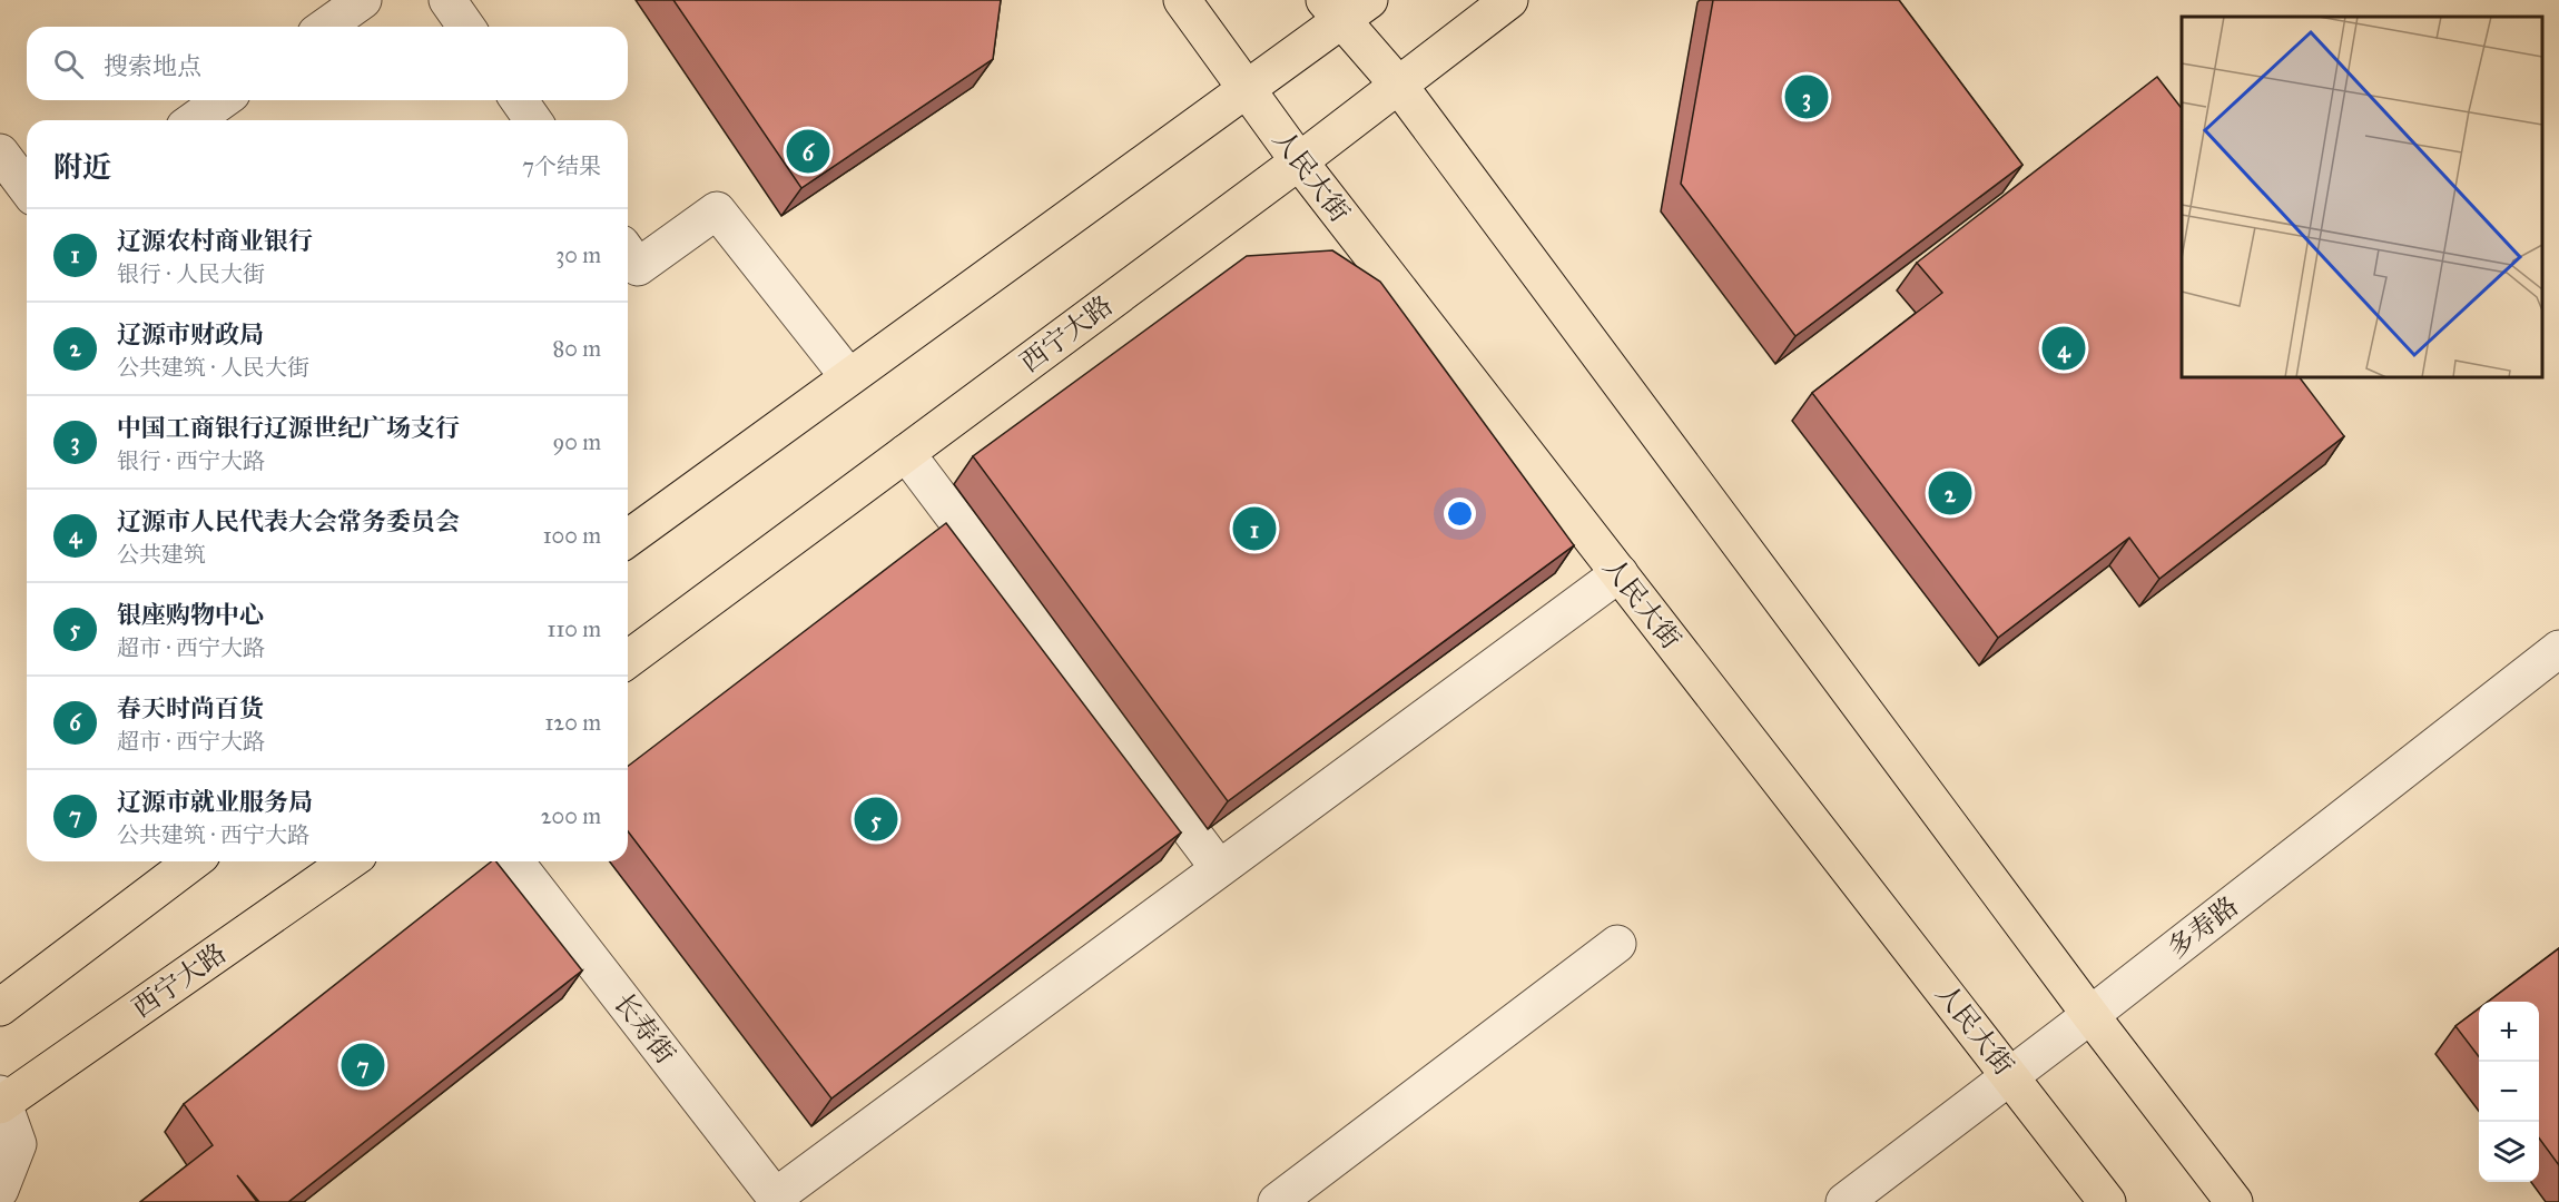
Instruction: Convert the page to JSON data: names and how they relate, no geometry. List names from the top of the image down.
{
  "streets": {
    "main road": ["人民大街", "西宁大路"],
    "street": ["多寿路", "长寿街"]
  },
  "crossings": [
    ["人民大街", "西宁大路"],
    ["人民大街", "多寿路"]
  ],
  "page": {
    "search": "搜索地点",
    "pins": [
      "3",
      "6",
      "4",
      "2",
      "1",
      "5",
      "7"
    ],
    "heading": ["附近", "7个结果"],
    "list": [
      {
        "mark": "1",
        "name": "辽源农村商业银行",
        "note": "银行 · 人民大街",
        "value": "30 m"
      },
      {
        "mark": "2",
        "name": "辽源市财政局",
        "note": "公共建筑 · 人民大街",
        "value": "80 m"
      },
      {
        "mark": "3",
        "name": "中国工商银行辽源世纪广场支行",
        "note": "银行 · 西宁大路",
        "value": "90 m"
      },
      {
        "mark": "4",
        "name": "辽源市人民代表大会常务委员会",
        "note": "公共建筑",
        "value": "100 m"
      },
      {
        "mark": "5",
        "name": "银座购物中心",
        "note": "超市 · 西宁大路",
        "value": "110 m"
      },
      {
        "mark": "6",
        "name": "春天时尚百货",
        "note": "超市 · 西宁大路",
        "value": "120 m"
      },
      {
        "mark": "7",
        "name": "辽源市就业服务局",
        "note": "公共建筑 · 西宁大路",
        "value": "200 m"
      }
    ],
    "map_buttons": ["+", "−"]
  }
}
